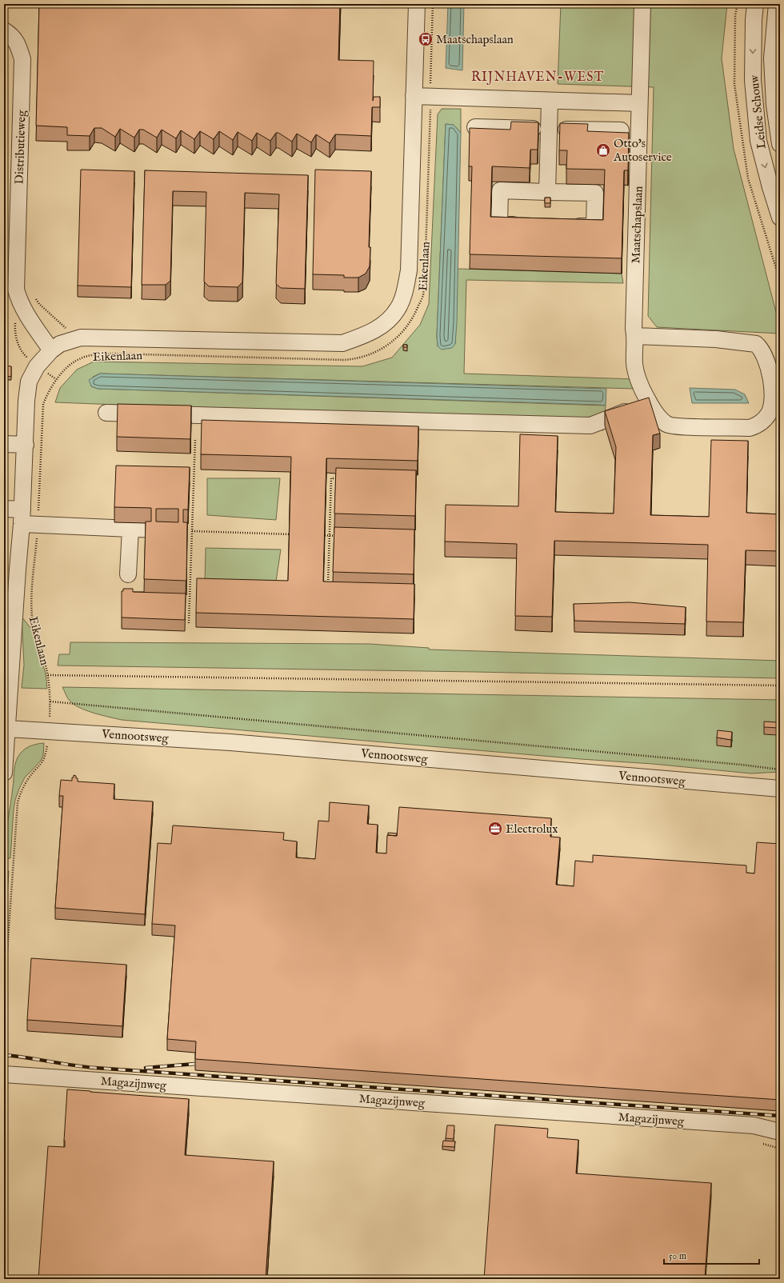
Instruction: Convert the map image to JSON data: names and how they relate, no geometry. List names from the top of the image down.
{
  "streets": {
    "street": [
      "Leidse Schouw",
      "Distributieweg",
      "Maatschapslaan",
      "Eikenlaan",
      "Vennootsweg",
      "Magazijnweg"
    ]
  },
  "crossings": [
    ["Distributieweg", "Eikenlaan"],
    ["Eikenlaan", "Vennootsweg"]
  ],
  "districts": ["RIJNHAVEN-WEST"],
  "places": {
    "bus stop": ["Maatschapslaan"],
    "shop": ["Otto's Autoservice"],
    "office": ["Electrolux"]
  },
  "scale_bar": "50 m"
}
